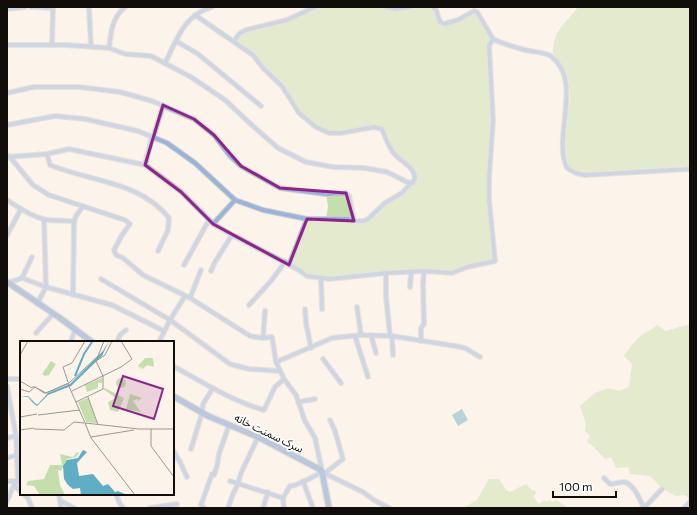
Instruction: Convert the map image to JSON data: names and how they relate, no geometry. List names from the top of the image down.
{
  "streets": {
    "street": ["سرک سمنت خانه"]
  },
  "scale_bar": "100 m"
}
